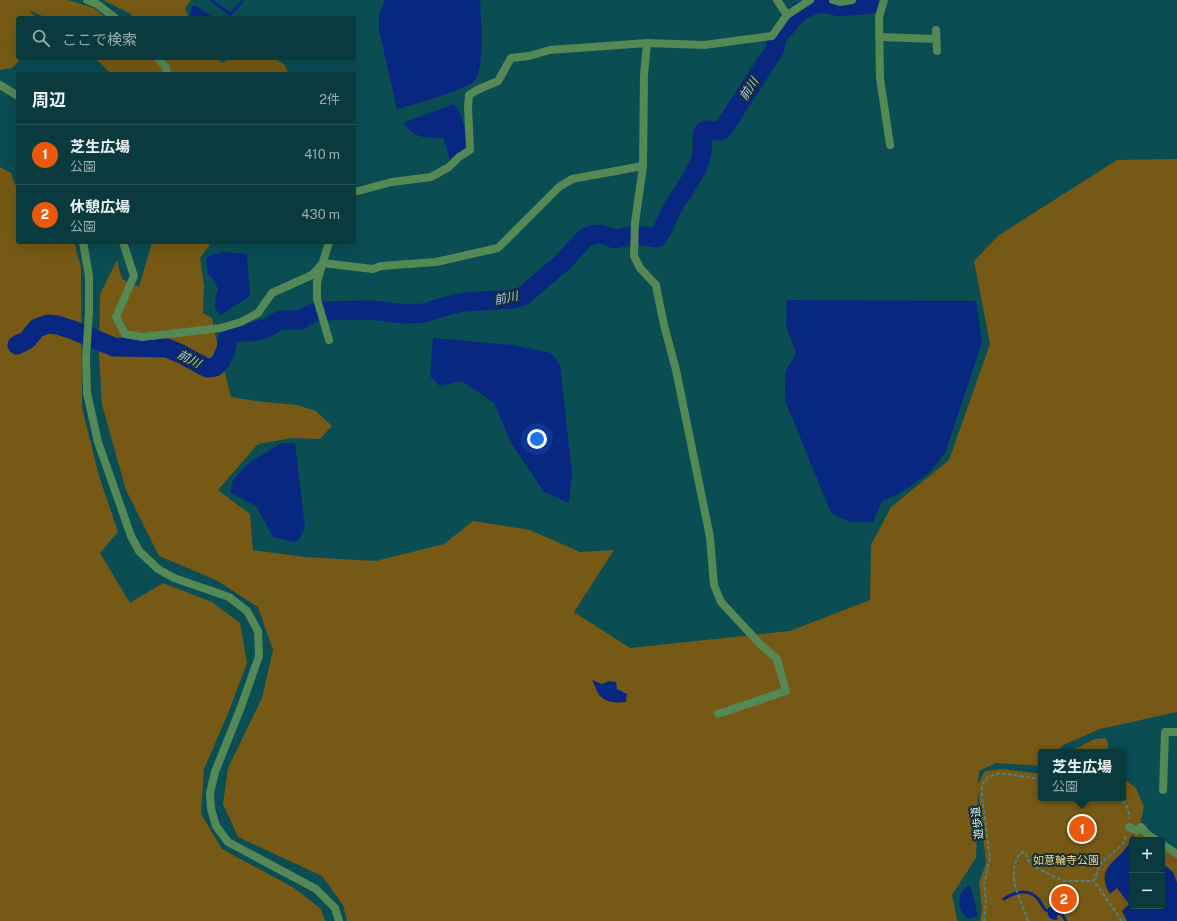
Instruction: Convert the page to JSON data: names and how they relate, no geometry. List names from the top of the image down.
{
  "streets": {
    "path": ["遊歩道"]
  },
  "water": ["前川"],
  "parks": ["如意輪寺公園"],
  "page": {
    "search": "ここで検索",
    "heading": ["周辺", "2件"],
    "list": [
      {
        "mark": "1",
        "name": "芝生広場",
        "note": "公園",
        "value": "410 m"
      },
      {
        "mark": "2",
        "name": "休憩広場",
        "note": "公園",
        "value": "430 m"
      }
    ],
    "popup": ["芝生広場", "公園"],
    "pins": ["1", "2"],
    "map_buttons": ["+", "−"]
  }
}
